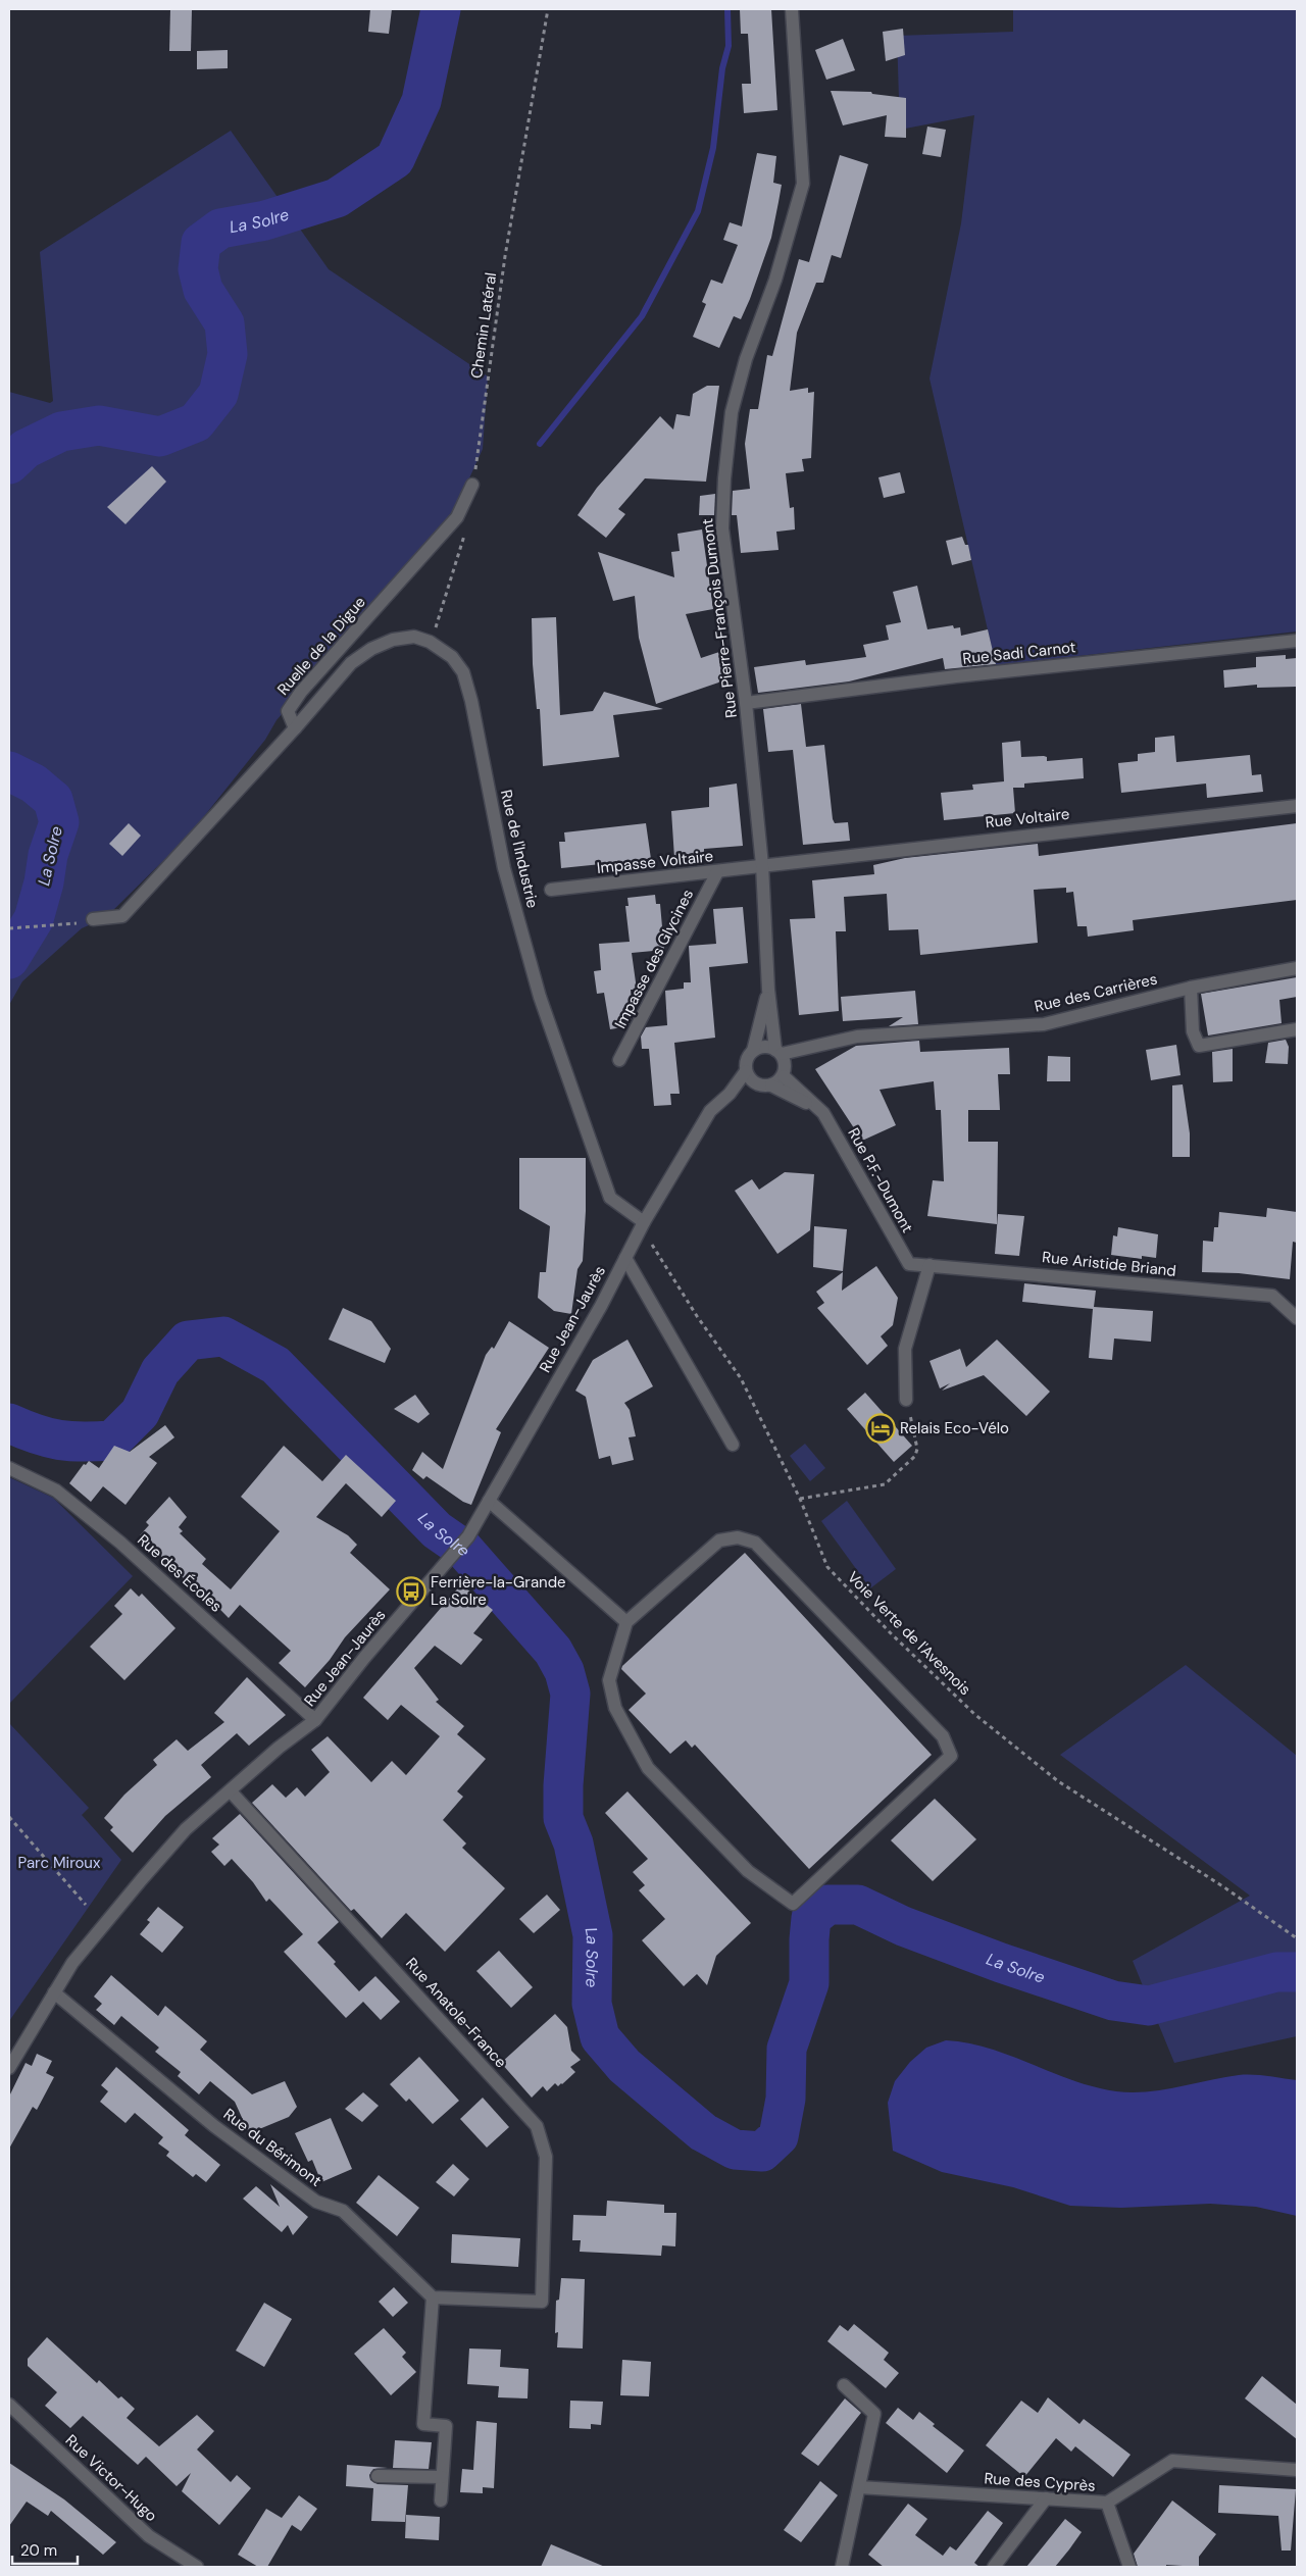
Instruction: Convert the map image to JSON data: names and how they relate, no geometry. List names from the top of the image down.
{
  "streets": {
    "street": [
      "Rue Pierre-François Dumont",
      "Ruelle de la Digue",
      "Rue Sadi Carnot",
      "Rue Voltaire",
      "Rue de l'Industrie",
      "Impasse Voltaire",
      "Impasse des Glycines",
      "Rue des Carrières",
      "Rue P.F.-Dumont",
      "Rue Aristide Briand",
      "Rue Jean-Jaurès",
      "Rue des Écoles",
      "Rue Anatole-France",
      "Rue du Bérimont",
      "Rue Victor-Hugo",
      "Rue des Cyprès"
    ],
    "path": ["Chemin Latéral", "Voie Verte de l'Avesnois"]
  },
  "crossings": [
    ["Chemin Latéral", "Ruelle de la Digue"],
    ["Rue Pierre-François Dumont", "Rue Sadi Carnot"],
    ["Rue Pierre-François Dumont", "Rue Voltaire"],
    ["Rue Pierre-François Dumont", "Impasse Voltaire"],
    ["Rue Pierre-François Dumont", "Rue des Carrières"],
    ["Rue Pierre-François Dumont", "Rue P.F.-Dumont"],
    ["Rue Pierre-François Dumont", "Rue Jean-Jaurès"],
    ["Ruelle de la Digue", "Rue de l'Industrie"],
    ["Rue Voltaire", "Impasse Voltaire"],
    ["Rue de l'Industrie", "Rue Jean-Jaurès"],
    ["Rue de l'Industrie", "Voie Verte de l'Avesnois"],
    ["Impasse Voltaire", "Impasse des Glycines"],
    ["Rue des Carrières", "Rue P.F.-Dumont"],
    ["Rue des Carrières", "Rue Jean-Jaurès"],
    ["Rue P.F.-Dumont", "Rue Aristide Briand"],
    ["Rue P.F.-Dumont", "Rue Jean-Jaurès"],
    ["Rue Jean-Jaurès", "Rue des Écoles"],
    ["Rue Jean-Jaurès", "Voie Verte de l'Avesnois"],
    ["Rue Jean-Jaurès", "Rue Anatole-France"],
    ["Rue Jean-Jaurès", "Rue du Bérimont"],
    ["Rue Anatole-France", "Rue du Bérimont"]
  ],
  "water": ["La Solre"],
  "parks": ["Parc Miroux"],
  "places": {
    "hotel": ["Relais Eco-Vélo"],
    "bus stop": ["Ferrière-la-Grande La Solre"]
  },
  "scale_bar": "20 m"
}
